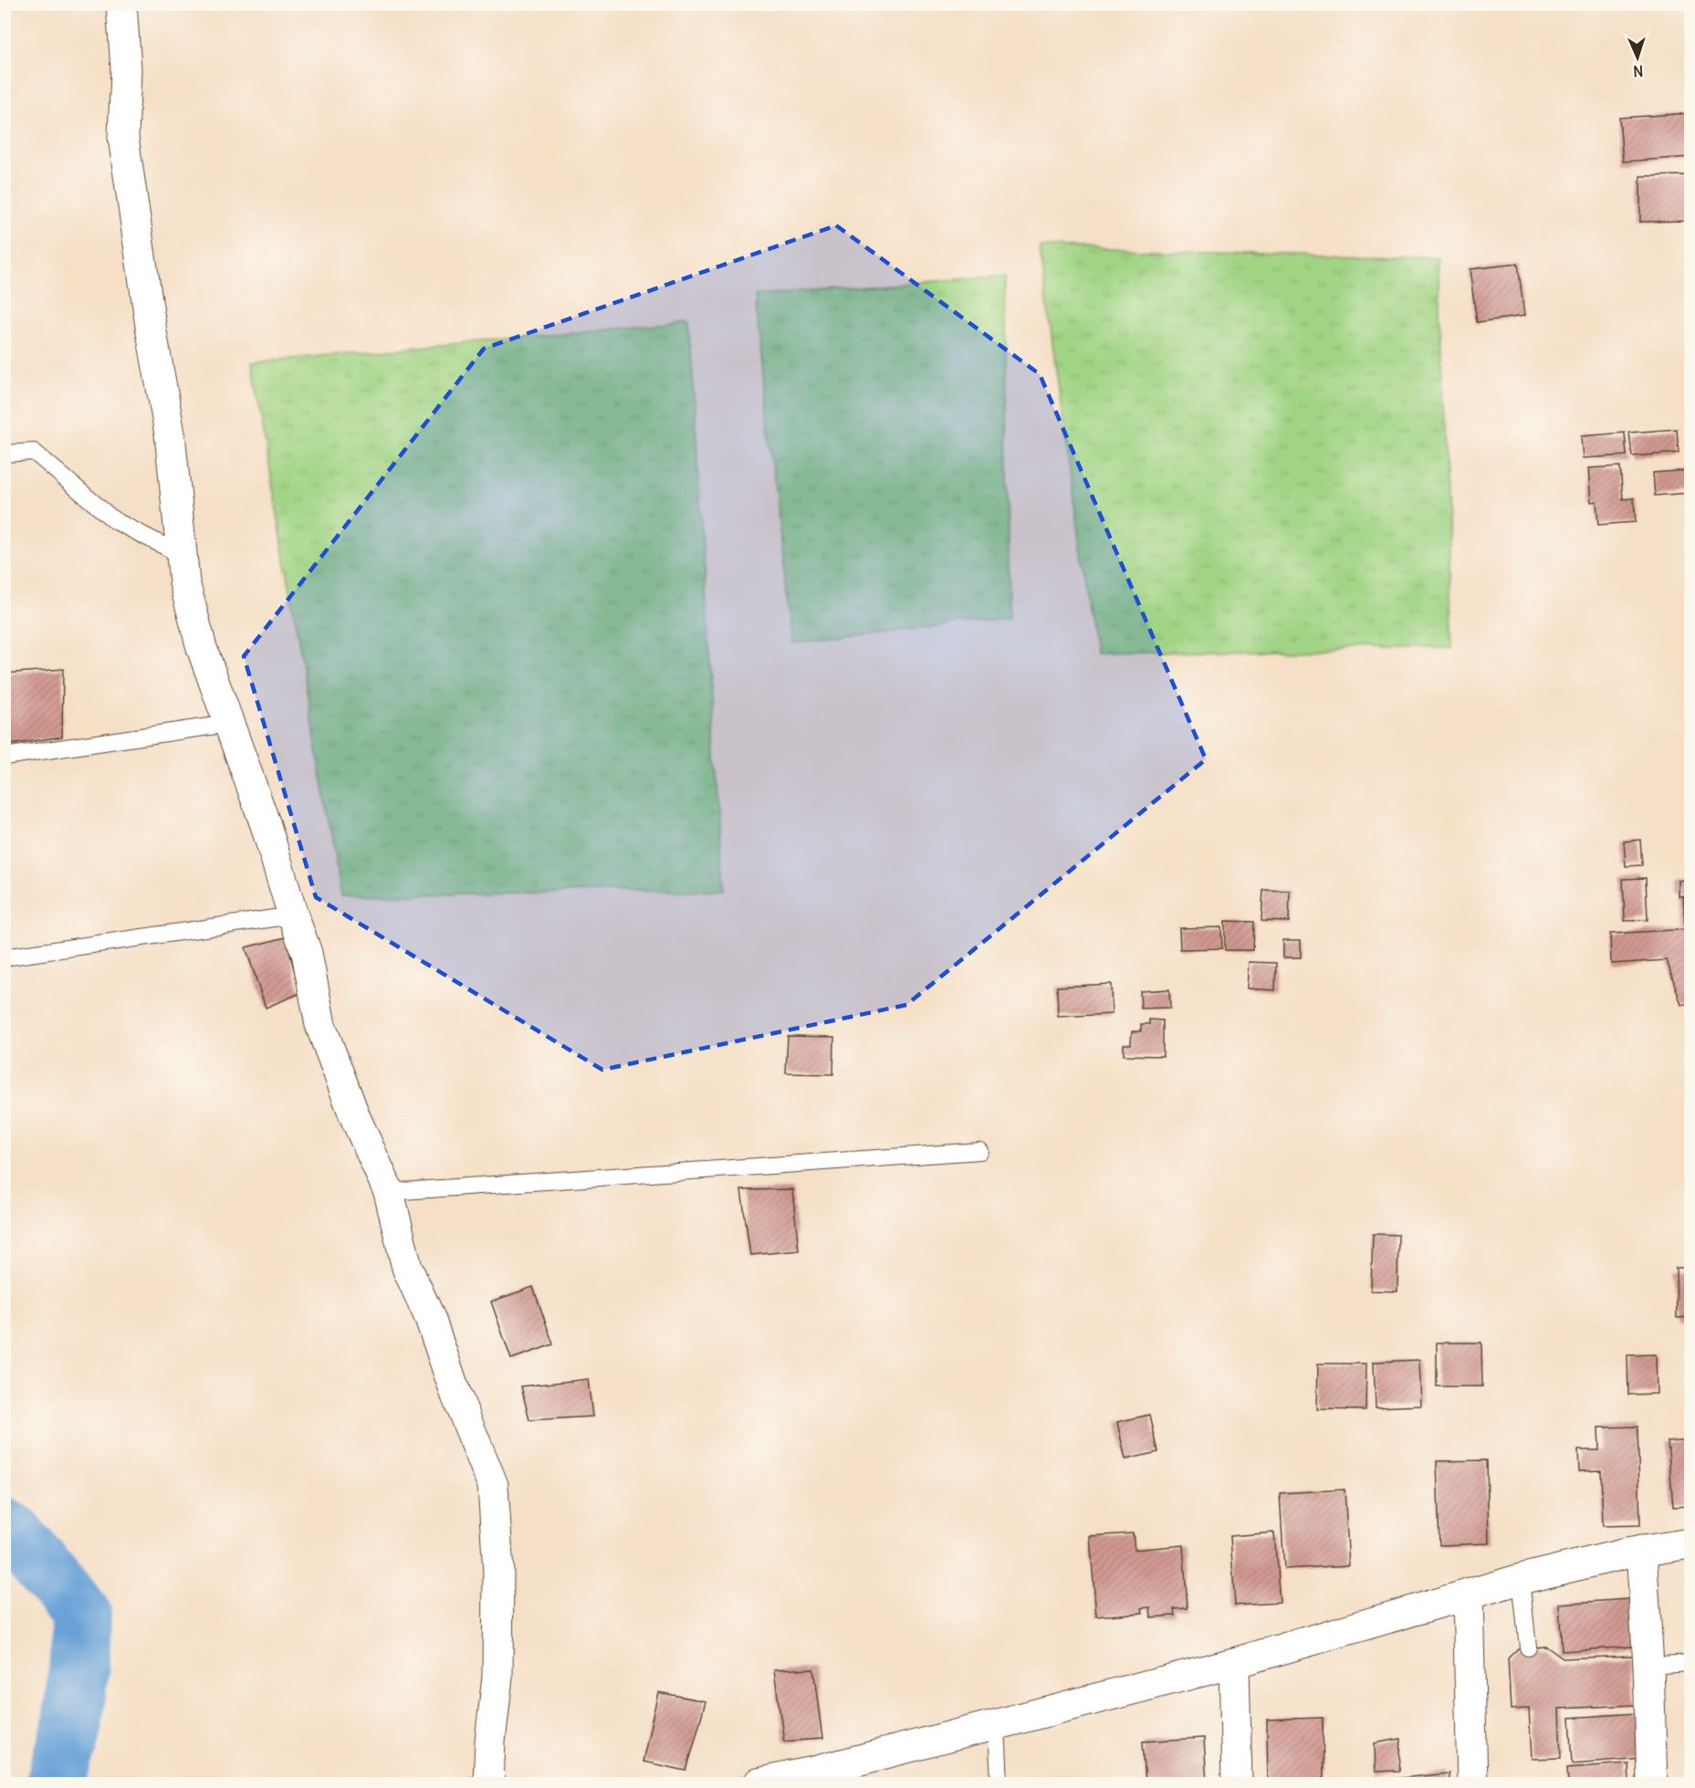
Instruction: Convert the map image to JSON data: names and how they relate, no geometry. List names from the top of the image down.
{
  "north": "bottom"
}
